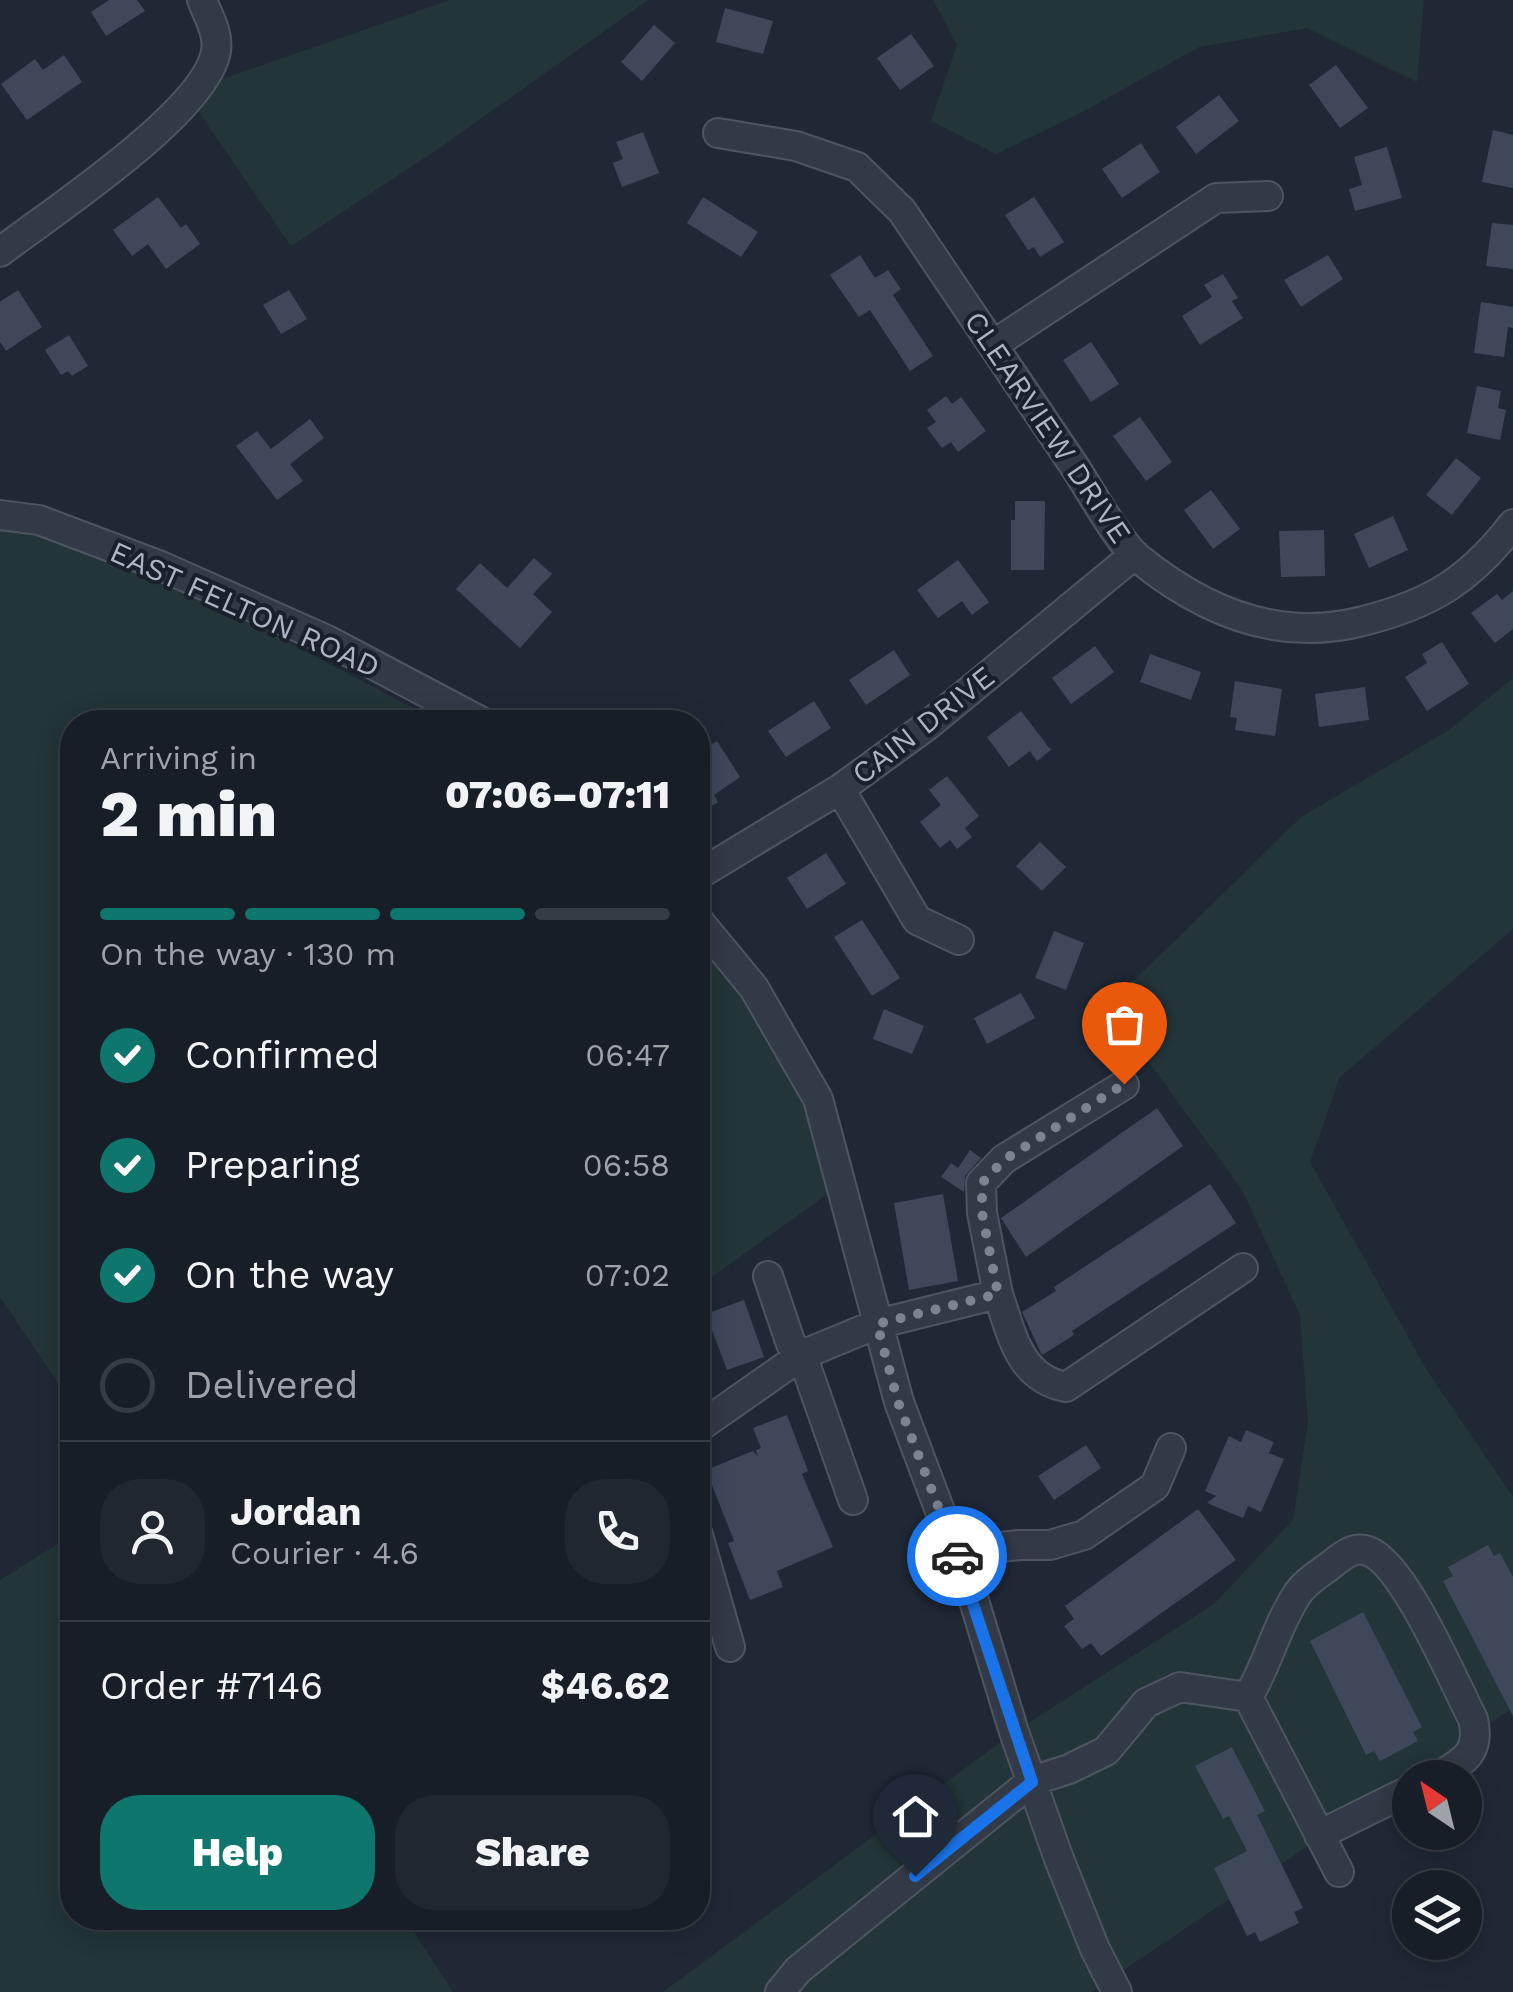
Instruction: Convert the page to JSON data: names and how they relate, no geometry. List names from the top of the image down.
{
  "streets": {
    "street": ["CLEARVIEW DRIVE", "EAST FELTON ROAD", "CAIN DRIVE"]
  },
  "crossings": [
    ["CLEARVIEW DRIVE", "CAIN DRIVE"]
  ],
  "north": "top left",
  "page": {
    "heading": ["2 min", "Arriving in", "07:06–07:11"],
    "panel": [
      "Jordan",
      "Courier · 4.6",
      "Order #7146",
      "$46.62"
    ],
    "bar": "On the way · 130 m",
    "list": [
      ["Confirmed", "06:47"],
      ["Preparing", "06:58"],
      ["On the way", "07:02"],
      "Delivered"
    ],
    "buttons": ["Help", "Share"]
  }
}
